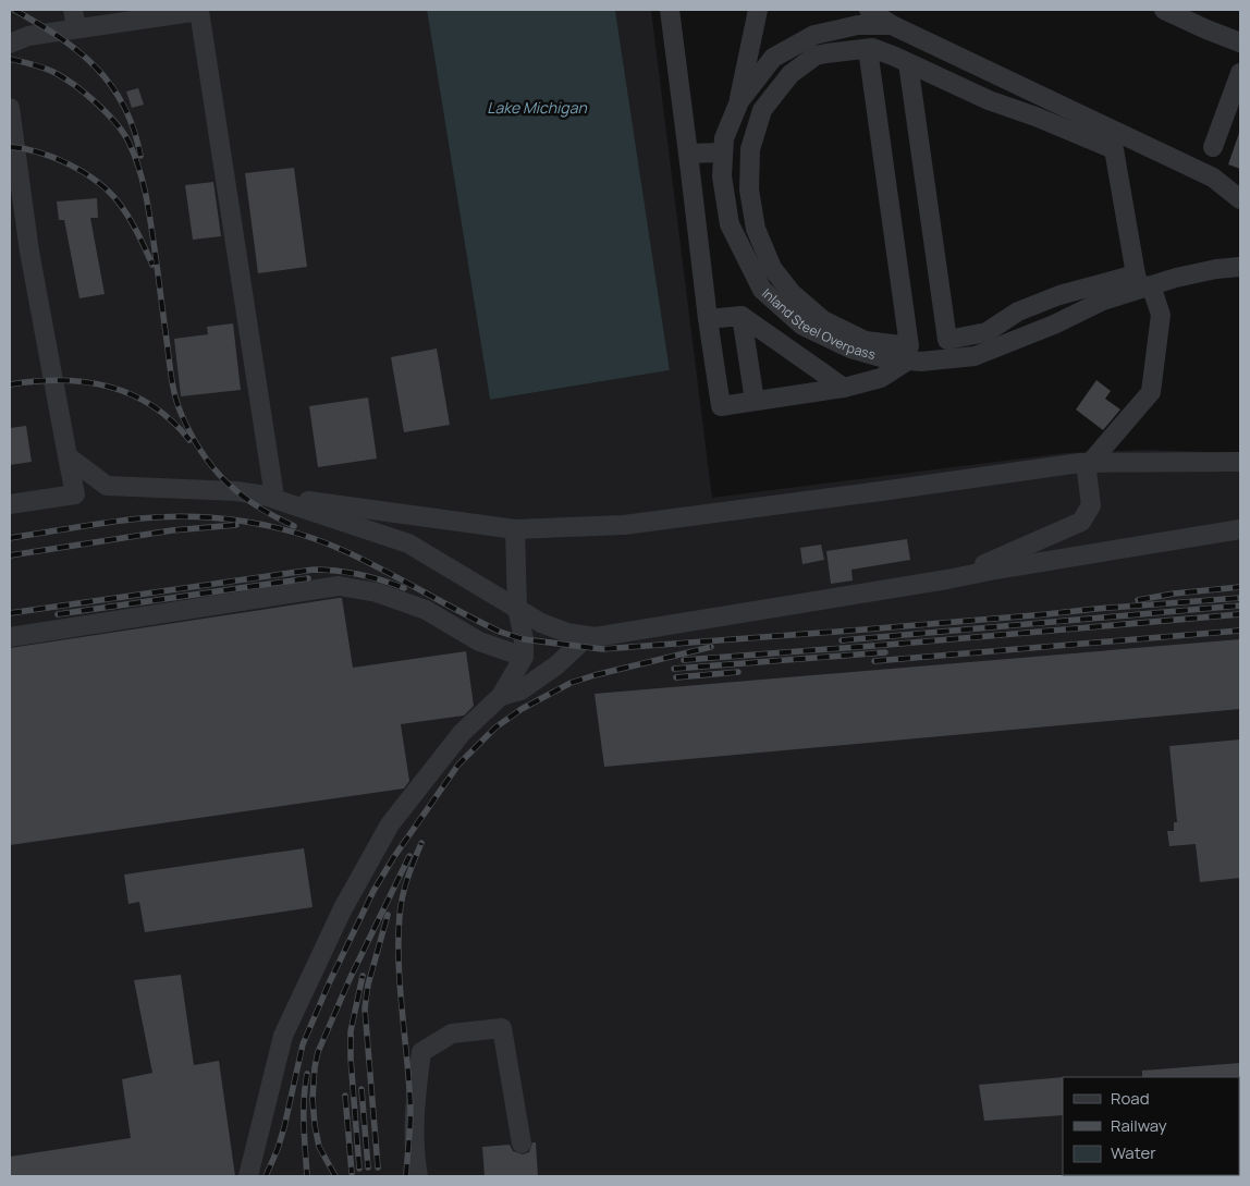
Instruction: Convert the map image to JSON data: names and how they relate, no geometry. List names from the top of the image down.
{
  "streets": {
    "street": ["Inland Steel Overpass"]
  },
  "water": ["Lake Michigan"],
  "legend": ["Road", "Railway", "Water"]
}
